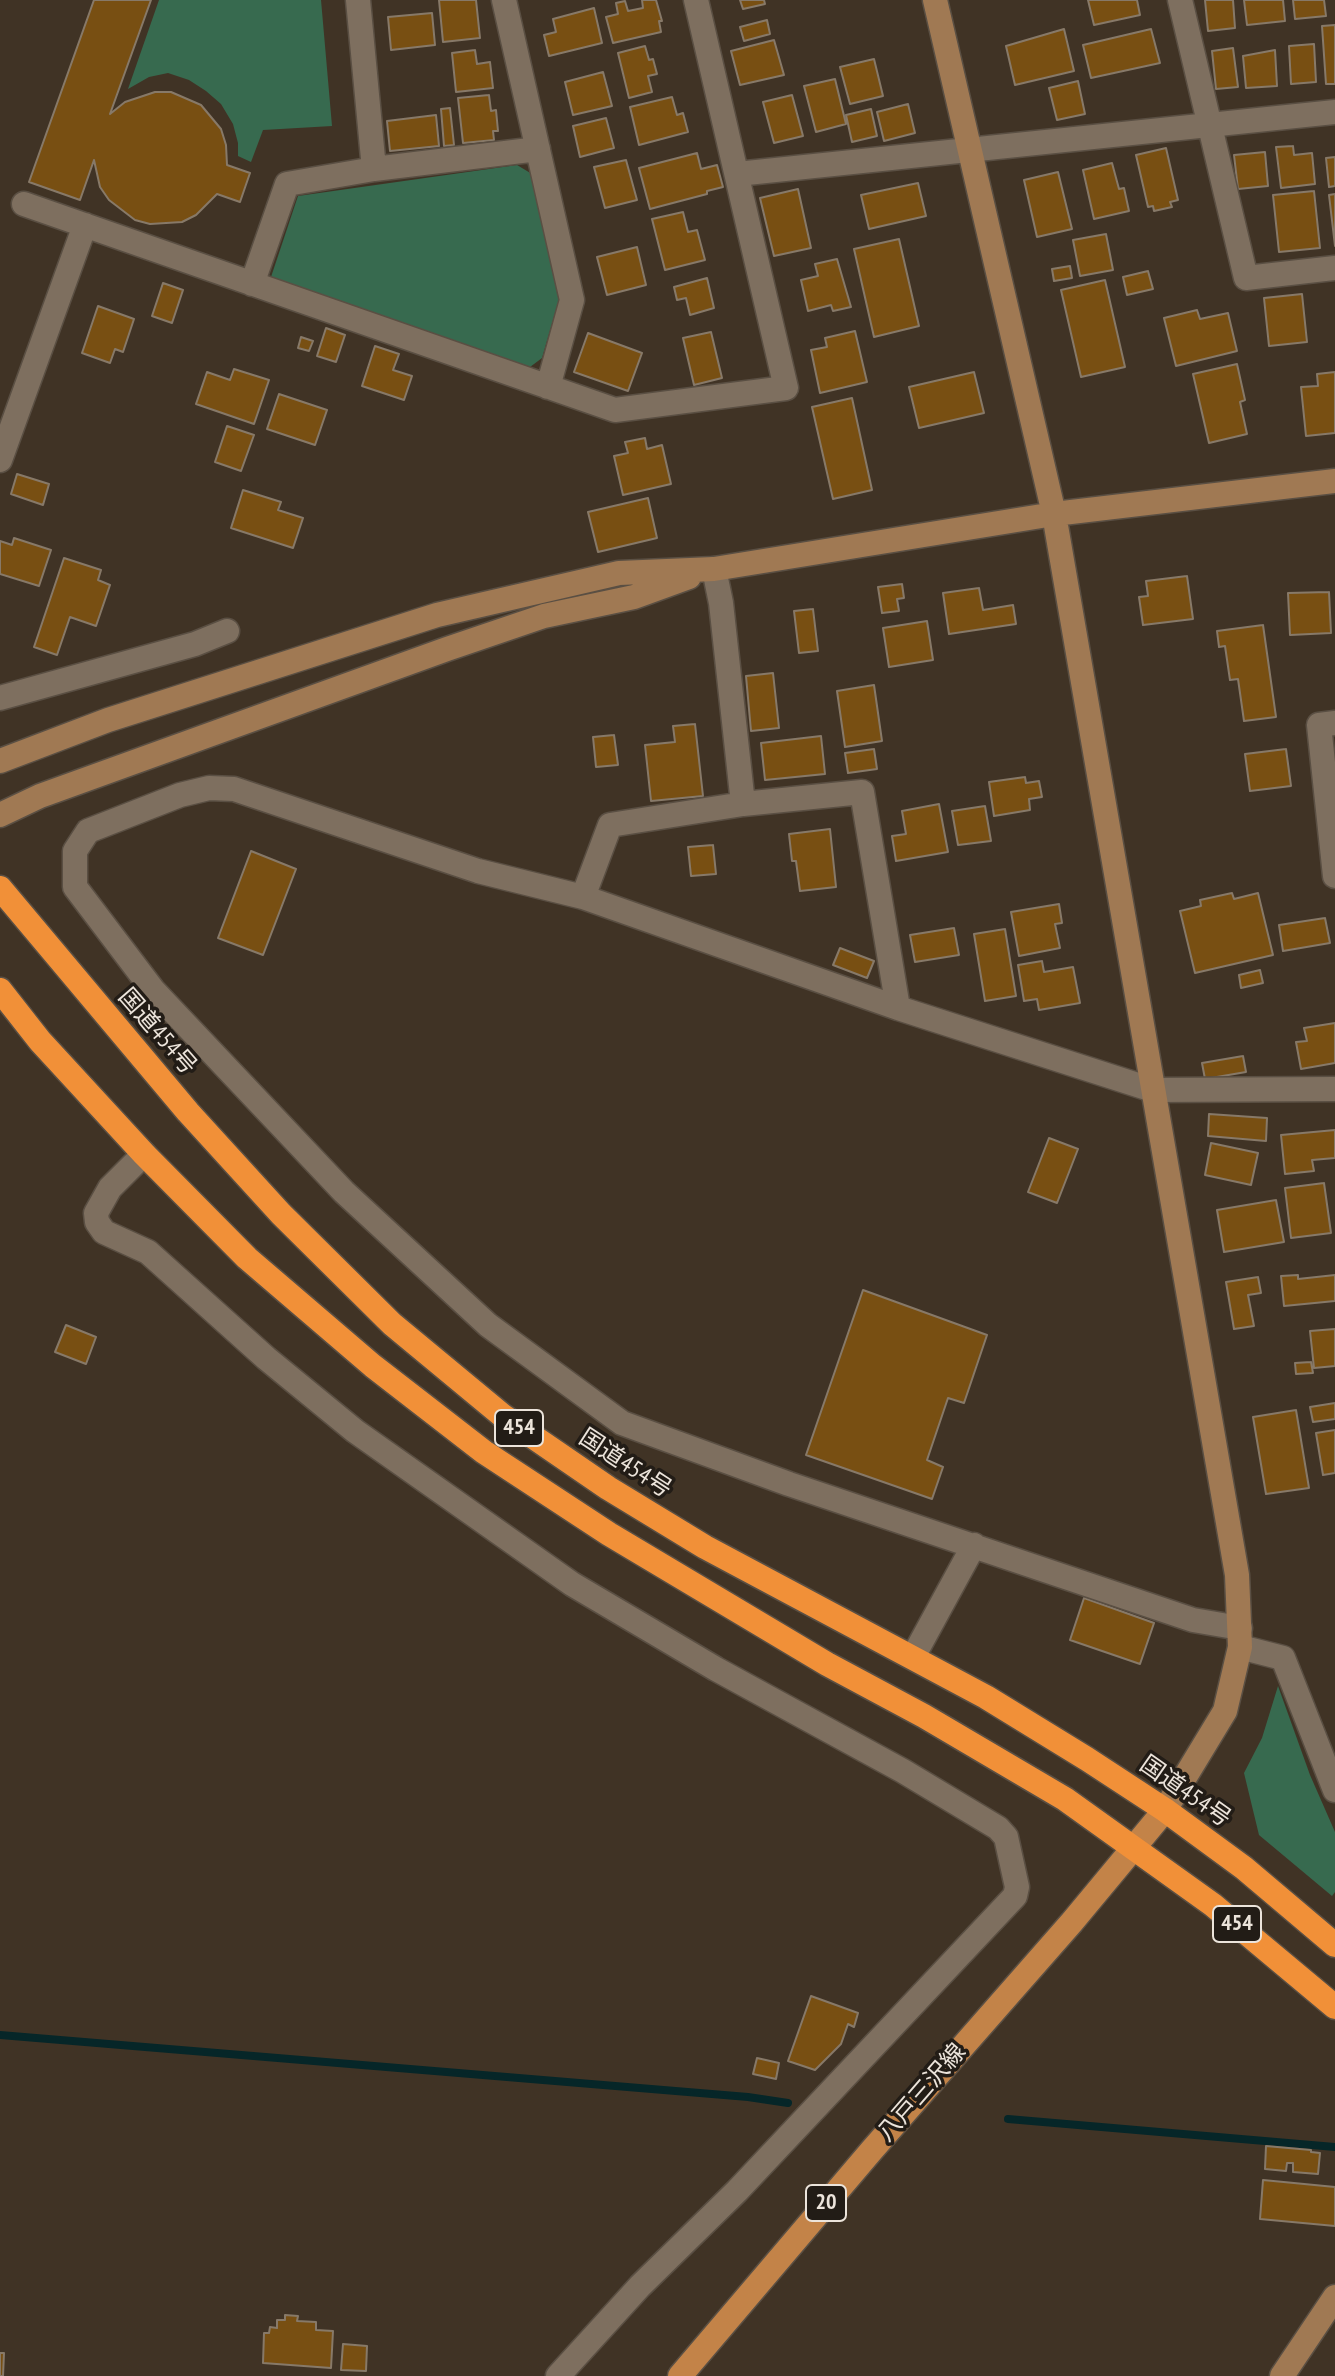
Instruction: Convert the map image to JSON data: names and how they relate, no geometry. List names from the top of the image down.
{
  "streets": {
    "highway": ["国道454号", "454"],
    "main road": ["八戸三沢線", "20"]
  },
  "crossings": [
    ["国道454号", "八戸三沢線"],
    ["454", "八戸三沢線"]
  ]
}
